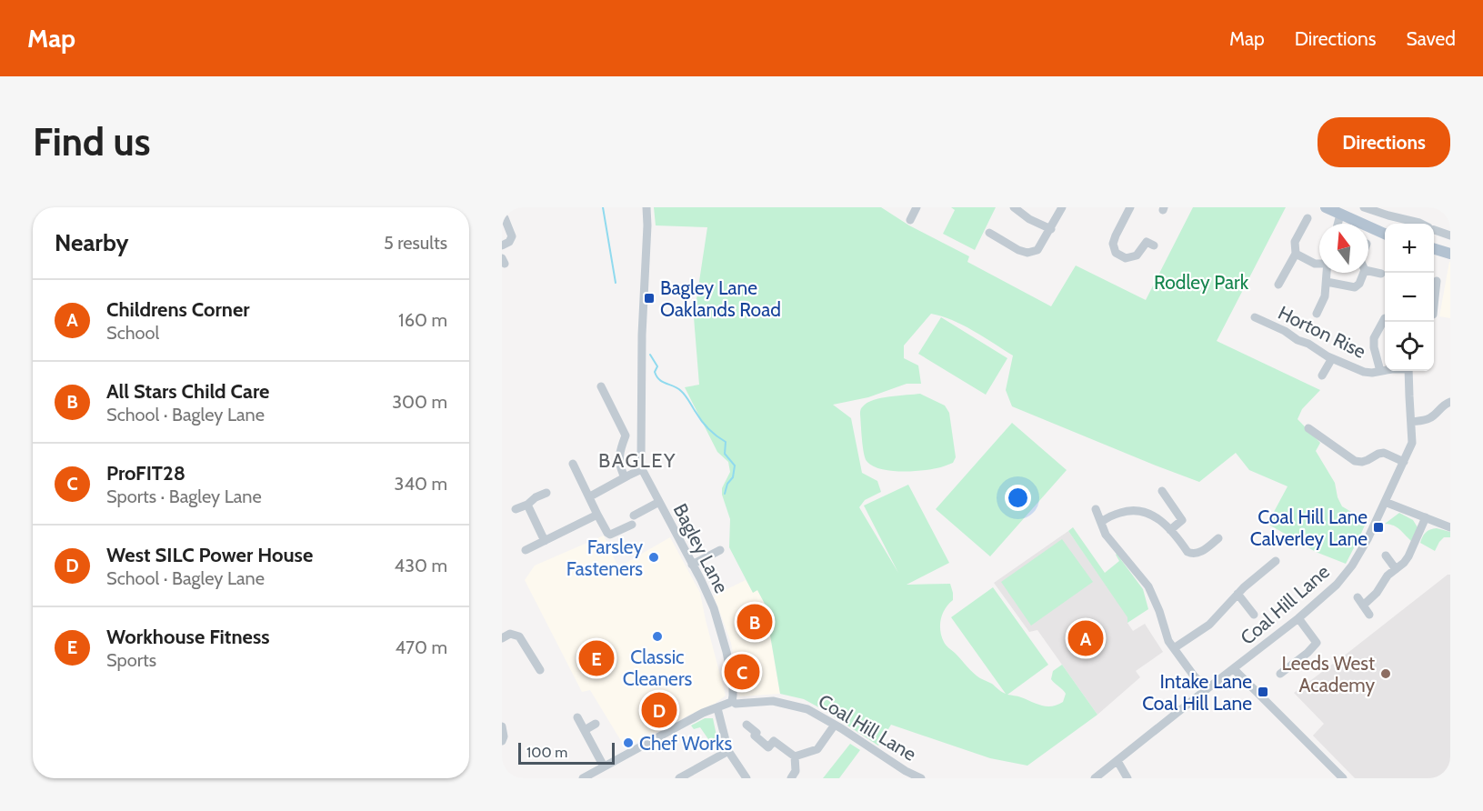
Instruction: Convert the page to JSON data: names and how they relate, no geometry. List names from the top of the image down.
{
  "streets": {
    "street": ["Horton Rise", "Bagley Lane", "Coal Hill Lane"]
  },
  "crossings": [
    ["Bagley Lane", "Coal Hill Lane"]
  ],
  "districts": ["BAGLEY"],
  "parks": ["Rodley Park"],
  "places": {
    "transit": ["Bagley Lane Oaklands Road", "Coal Hill Lane Calverley Lane", "Intake Lane Coal Hill Lane"],
    "other": [
      "Farsley Fasteners",
      "Classic Cleaners",
      "Leeds West Academy",
      "Chef Works"
    ]
  },
  "scale_bar": "100 m",
  "north": "top",
  "page": {
    "header": "Map",
    "nav": ["Map", "Directions", "Saved"],
    "buttons": "Directions",
    "title": "Find us",
    "heading": ["Nearby", "5 results"],
    "map_buttons": ["+", "−"],
    "list": [
      {
        "mark": "A",
        "name": "Childrens Corner",
        "note": "School",
        "value": "160 m"
      },
      {
        "mark": "B",
        "name": "All Stars Child Care",
        "note": "School · Bagley Lane",
        "value": "300 m"
      },
      {
        "mark": "C",
        "name": "ProFIT28",
        "note": "Sports · Bagley Lane",
        "value": "340 m"
      },
      {
        "mark": "D",
        "name": "West SILC Power House",
        "note": "School · Bagley Lane",
        "value": "430 m"
      },
      {
        "mark": "E",
        "name": "Workhouse Fitness",
        "note": "Sports",
        "value": "470 m"
      }
    ],
    "pins": [
      "B",
      "A",
      "E",
      "C",
      "D"
    ],
    "scale": "100 m"
  }
}
